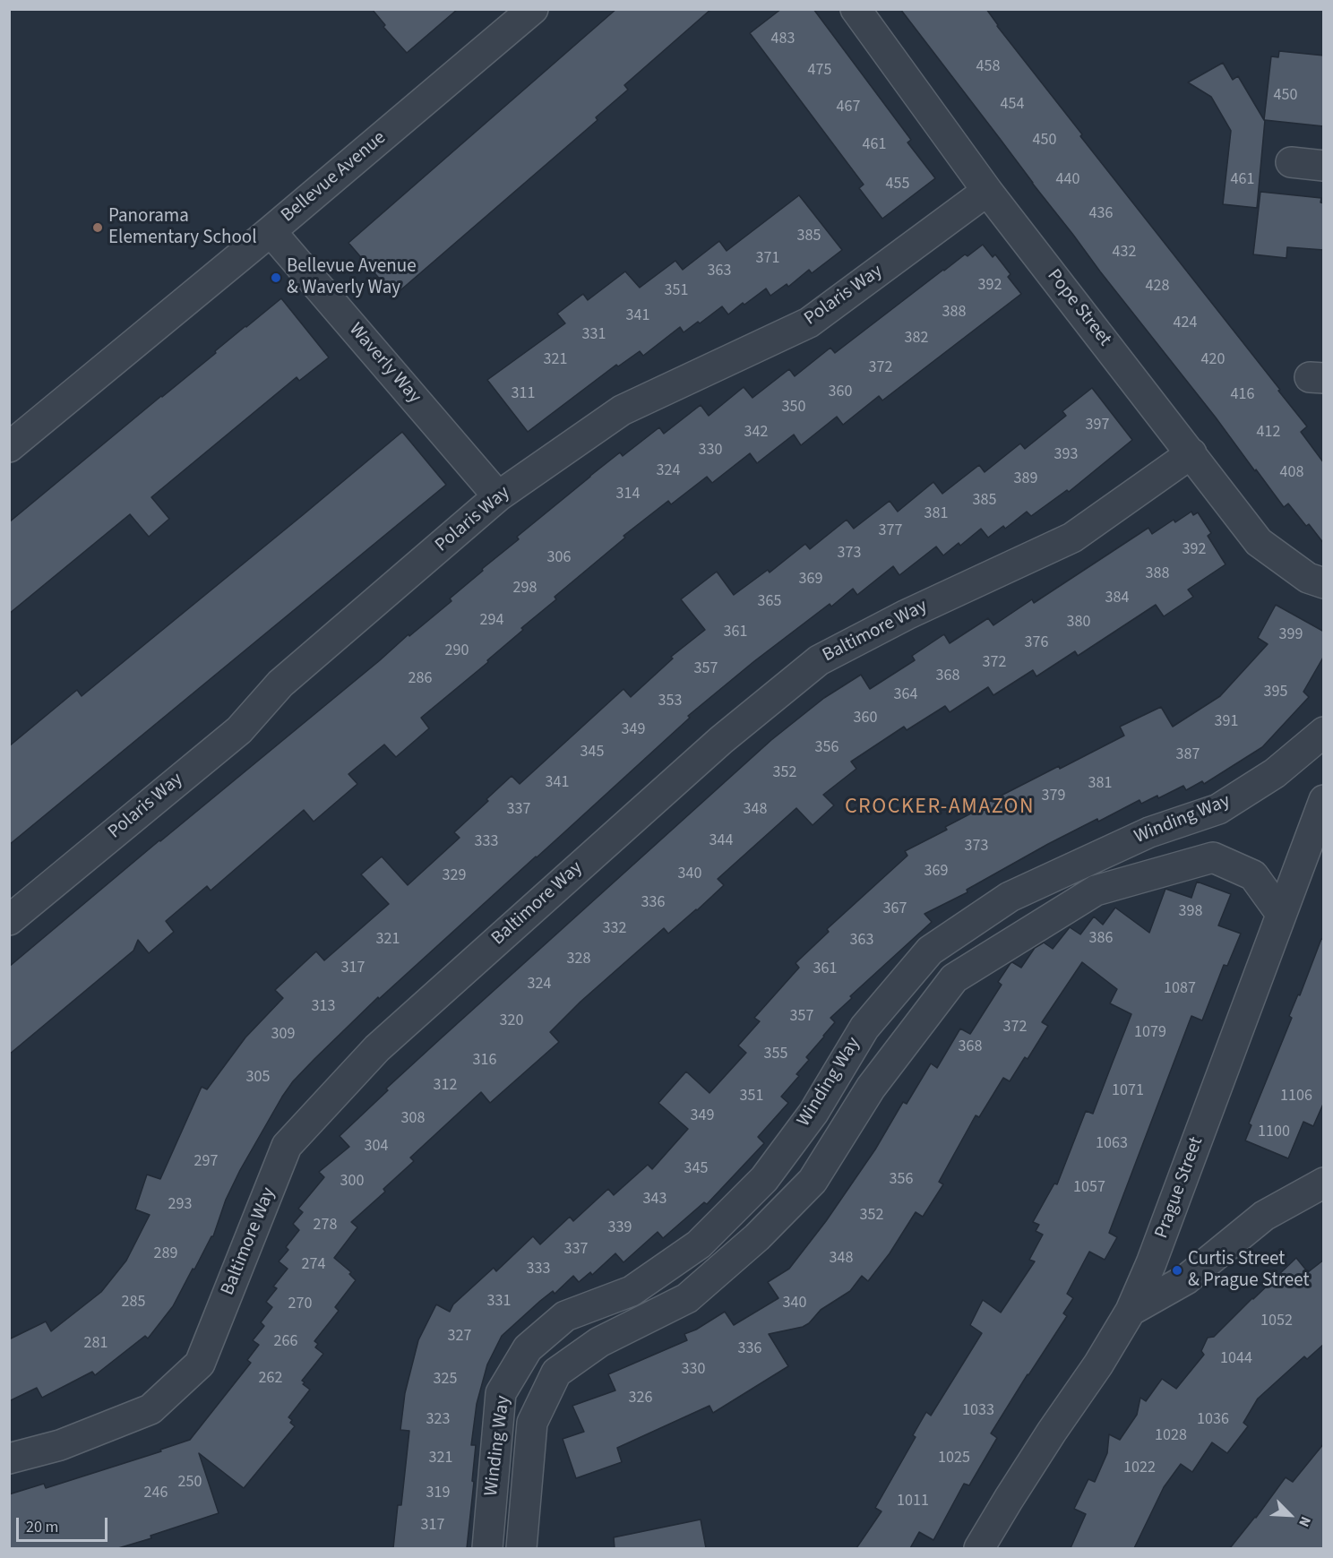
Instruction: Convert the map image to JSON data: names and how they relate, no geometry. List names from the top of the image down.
{
  "streets": {
    "street": [
      "Bellevue Avenue",
      "Polaris Way",
      "Pope Street",
      "Waverly Way",
      "Baltimore Way",
      "Winding Way",
      "Prague Street"
    ]
  },
  "crossings": [
    ["Bellevue Avenue", "Waverly Way"],
    ["Polaris Way", "Pope Street"],
    ["Polaris Way", "Waverly Way"],
    ["Pope Street", "Baltimore Way"],
    ["Winding Way", "Prague Street"]
  ],
  "districts": ["CROCKER-AMAZON"],
  "places": ["Panorama Elementary School", "Bellevue Avenue & Waverly Way", "Curtis Street & Prague Street"],
  "house_numbers": [
    "483",
    "458",
    "475",
    "450",
    "454",
    "467",
    "450",
    "461",
    "440",
    "461",
    "455",
    "436",
    "385",
    "432",
    "371",
    "363",
    "392",
    "428",
    "351",
    "388",
    "341",
    "424",
    "331",
    "382",
    "321",
    "420",
    "372",
    "360",
    "311",
    "416",
    "350",
    "397",
    "342",
    "412",
    "330",
    "393",
    "324",
    "408",
    "389",
    "314",
    "385",
    "381",
    "377",
    "392",
    "373",
    "306",
    "388",
    "369",
    "298",
    "384",
    "365",
    "294",
    "380",
    "361",
    "399",
    "376",
    "290",
    "372",
    "357",
    "368",
    "286",
    "395",
    "364",
    "353",
    "360",
    "391",
    "349",
    "356",
    "345",
    "387",
    "352",
    "341",
    "381",
    "379",
    "337",
    "348",
    "344",
    "333",
    "373",
    "369",
    "340",
    "329",
    "336",
    "367",
    "398",
    "332",
    "386",
    "321",
    "363",
    "328",
    "317",
    "361",
    "324",
    "1087",
    "313",
    "357",
    "320",
    "372",
    "1079",
    "309",
    "368",
    "355",
    "316",
    "305",
    "312",
    "1071",
    "351",
    "1106",
    "349",
    "308",
    "1100",
    "1063",
    "304",
    "297",
    "345",
    "356",
    "300",
    "1057",
    "343",
    "293",
    "352",
    "278",
    "339",
    "337",
    "289",
    "348",
    "274",
    "333",
    "331",
    "285",
    "340",
    "270",
    "1052",
    "327",
    "266",
    "281",
    "336",
    "1044",
    "330",
    "262",
    "325",
    "326",
    "1033",
    "323",
    "1036",
    "1028",
    "321",
    "1025",
    "1022",
    "250",
    "246",
    "319",
    "1011",
    "317"
  ],
  "scale_bar": "20 m",
  "north": "bottom right"
}
